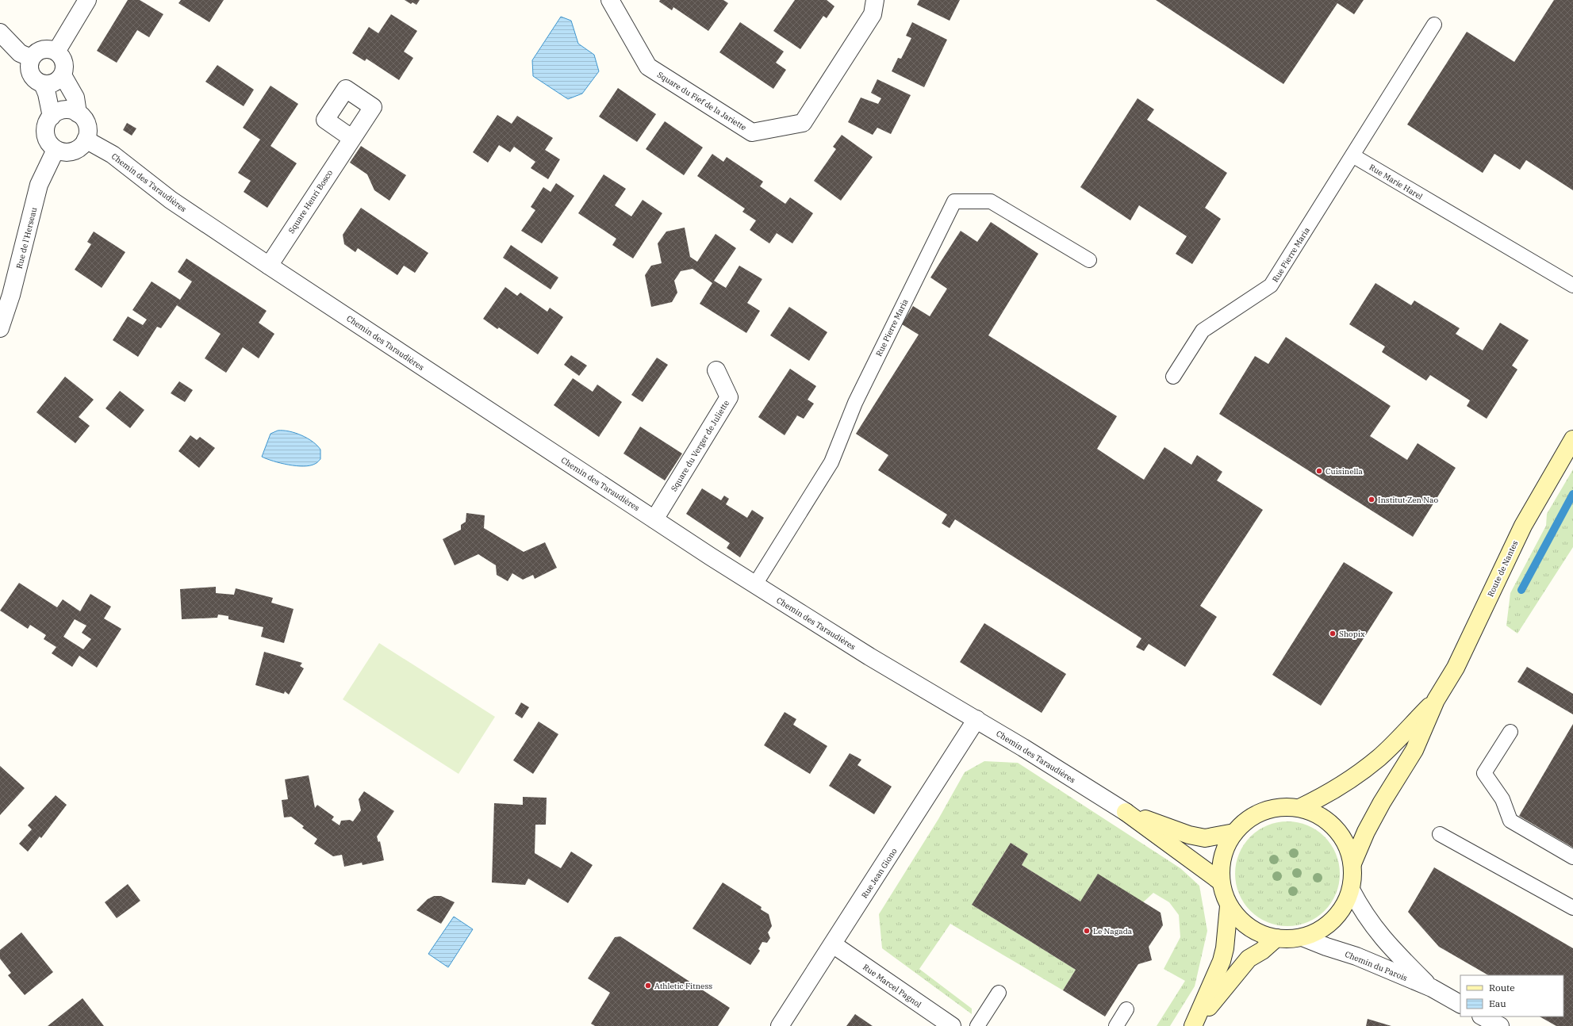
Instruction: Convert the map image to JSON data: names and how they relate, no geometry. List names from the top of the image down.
{
  "streets": {
    "main road": ["Chemin des Taraudières", "Route de Nantes"],
    "street": [
      "Square du Fief de la Jariette",
      "Square Henri Bosco",
      "Rue de l'Herseau",
      "Square du Verger de Juliette",
      "Rue Jean Giono",
      "Chemin du Parois",
      "Rue Marcel Pagnol"
    ],
    "lane": ["Rue Marie Harel", "Rue Pierre Maria"]
  },
  "crossings": [
    ["Rue Marie Harel", "Rue Pierre Maria"],
    ["Chemin des Taraudières", "Square Henri Bosco"],
    ["Chemin des Taraudières", "Rue de l'Herseau"],
    ["Chemin des Taraudières", "Rue Pierre Maria"],
    ["Chemin des Taraudières", "Square du Verger de Juliette"],
    ["Chemin des Taraudières", "Rue Jean Giono"],
    ["Rue Jean Giono", "Rue Marcel Pagnol"]
  ],
  "places": [
    "Cuisinella",
    "Institut Zen Nao",
    "Shopix",
    "Le Nagada",
    "Athletic Fitness"
  ],
  "legend": ["Route", "Eau"]
}
